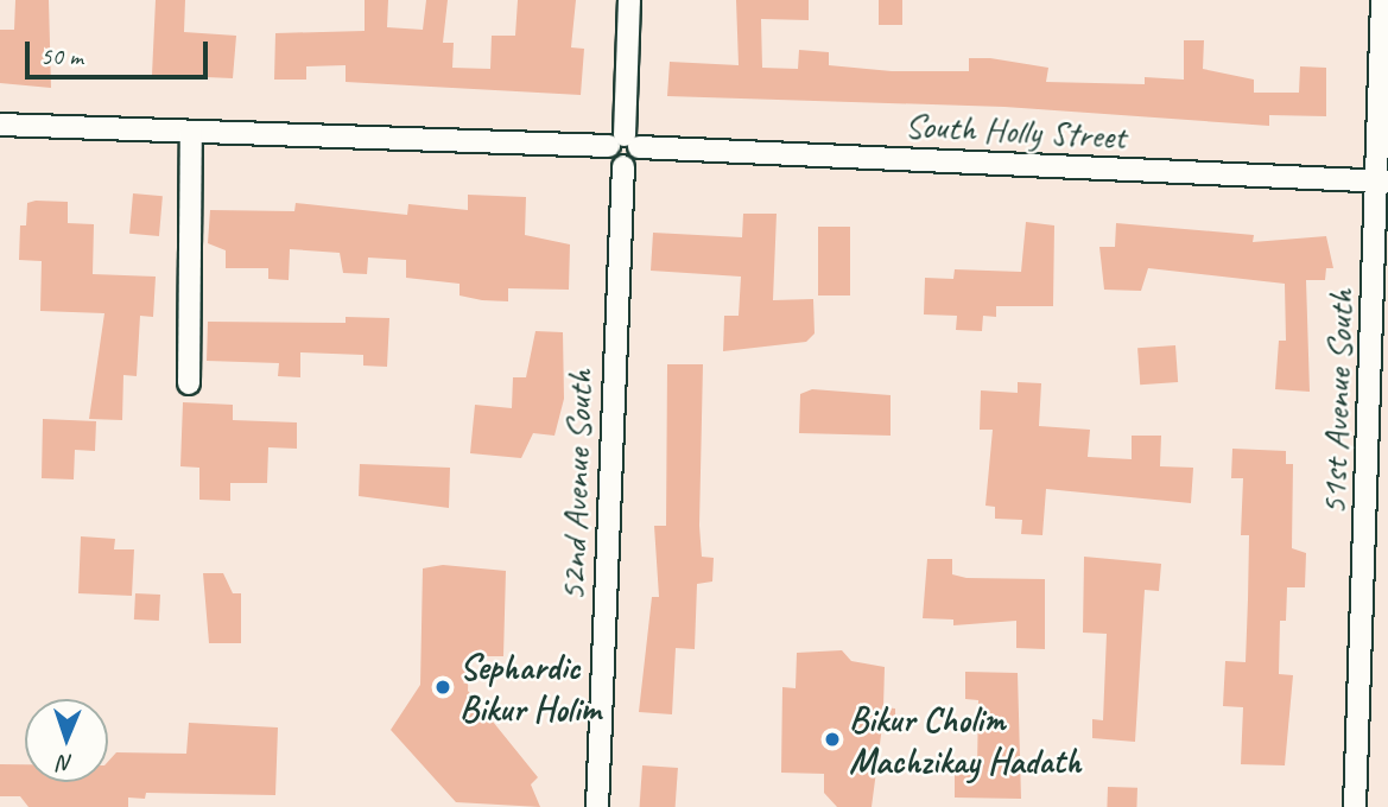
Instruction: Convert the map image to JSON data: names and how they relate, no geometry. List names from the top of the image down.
{
  "streets": {
    "street": ["South Holly Street", "51st Avenue South", "52nd Avenue South"]
  },
  "crossings": [
    ["South Holly Street", "51st Avenue South"],
    ["South Holly Street", "52nd Avenue South"]
  ],
  "places": ["Sephardic Bikur Holim", "Bikur Cholim Machzikay Hadath"],
  "scale_bar": "50 m",
  "north": "bottom"
}
